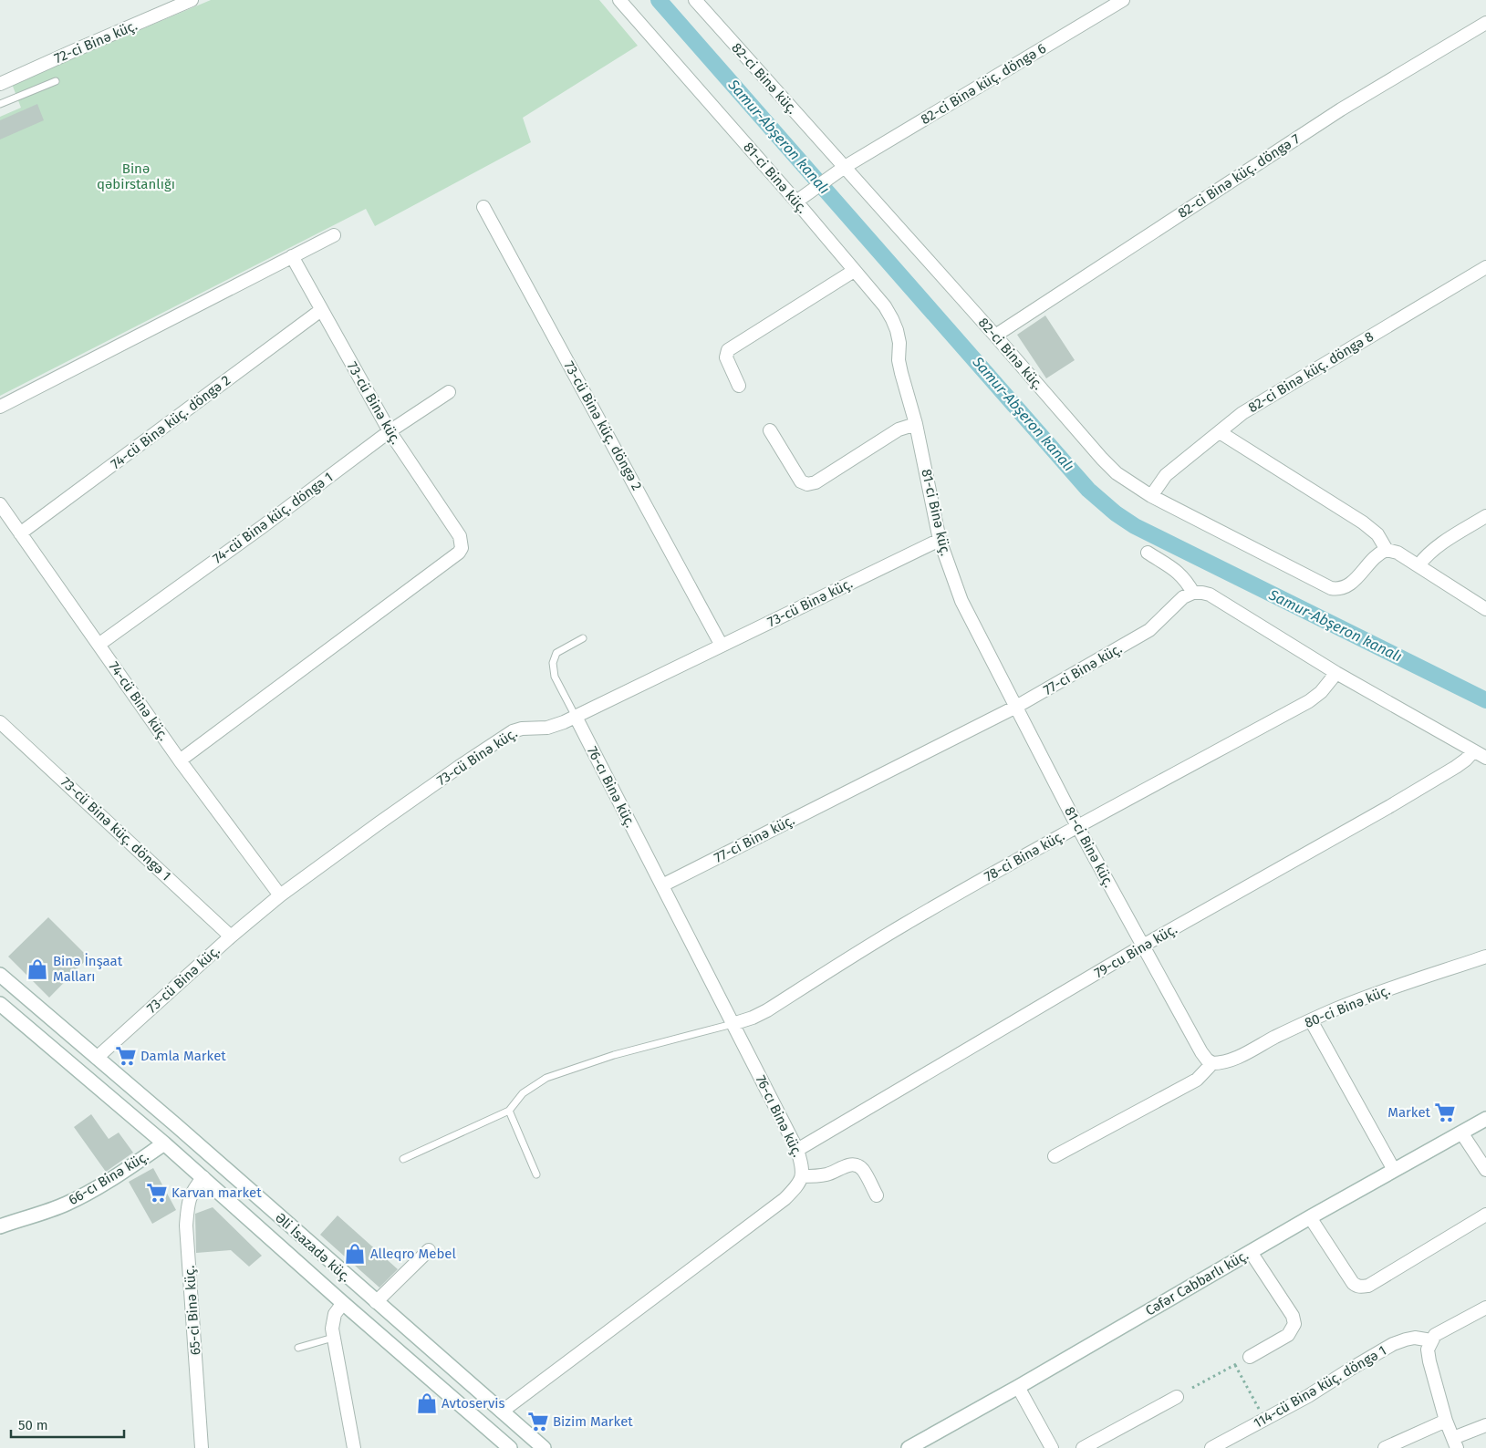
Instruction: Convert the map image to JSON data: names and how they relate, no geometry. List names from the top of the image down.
{
  "streets": {
    "main road": ["66-cı Binə küç.", "Əli İsazadə küç.", "Cəfər Cabbarlı küç."],
    "street": [
      "72-ci Binə küç.",
      "82-ci Binə küç.",
      "82-ci Binə küç. döngə 6",
      "82-ci Binə küç. döngə 7",
      "81-ci Binə küç.",
      "82-ci Binə küç. döngə 8",
      "73-cü Binə küç.",
      "74-cü Binə küç. döngə 2",
      "73-cü Binə küç. döngə 2",
      "74-cü Binə küç. döngə 1",
      "77-ci Binə küç.",
      "74-cü Binə küç.",
      "76-cı Binə küç.",
      "73-cü Binə küç. döngə 1",
      "78-ci Binə küç.",
      "79-cu Binə küç.",
      "80-ci Binə küç.",
      "65-ci Binə küç.",
      "114-cü Binə küç. döngə 1"
    ]
  },
  "crossings": [
    ["82-ci Binə küç.", "82-ci Binə küç. döngə 6"],
    ["82-ci Binə küç.", "82-ci Binə küç. döngə 7"],
    ["82-ci Binə küç.", "82-ci Binə küç. döngə 8"],
    ["82-ci Binə küç. döngə 6", "81-ci Binə küç."],
    ["81-ci Binə küç.", "73-cü Binə küç."],
    ["81-ci Binə küç.", "77-ci Binə küç."],
    ["81-ci Binə küç.", "78-ci Binə küç."],
    ["81-ci Binə küç.", "79-cu Binə küç."],
    ["81-ci Binə küç.", "80-ci Binə küç."],
    ["73-cü Binə küç.", "74-cü Binə küç. döngə 2"],
    ["73-cü Binə küç.", "73-cü Binə küç. döngə 2"],
    ["73-cü Binə küç.", "74-cü Binə küç. döngə 1"],
    ["73-cü Binə küç.", "74-cü Binə küç."],
    ["73-cü Binə küç.", "76-cı Binə küç."],
    ["73-cü Binə küç.", "73-cü Binə küç. döngə 1"],
    ["73-cü Binə küç.", "Əli İsazadə küç."],
    ["74-cü Binə küç. döngə 2", "74-cü Binə küç."],
    ["74-cü Binə küç. döngə 1", "74-cü Binə küç."],
    ["77-ci Binə küç.", "76-cı Binə küç."],
    ["76-cı Binə küç.", "78-ci Binə küç."],
    ["76-cı Binə küç.", "79-cu Binə küç."],
    ["76-cı Binə küç.", "Əli İsazadə küç."],
    ["66-cı Binə küç.", "Əli İsazadə küç."],
    ["Əli İsazadə küç.", "65-ci Binə küç."]
  ],
  "water": ["Samur-Abşeron kanalı"],
  "parks": ["Binə qəbirstanlığı"],
  "places": {
    "shop": ["Binə İnşaat Malları", "Alleqro Mebel", "Avtoservis"],
    "supermarket": [
      "Damla Market",
      "Market",
      "Karvan market",
      "Bizim Market"
    ]
  },
  "scale_bar": "50 m"
}
